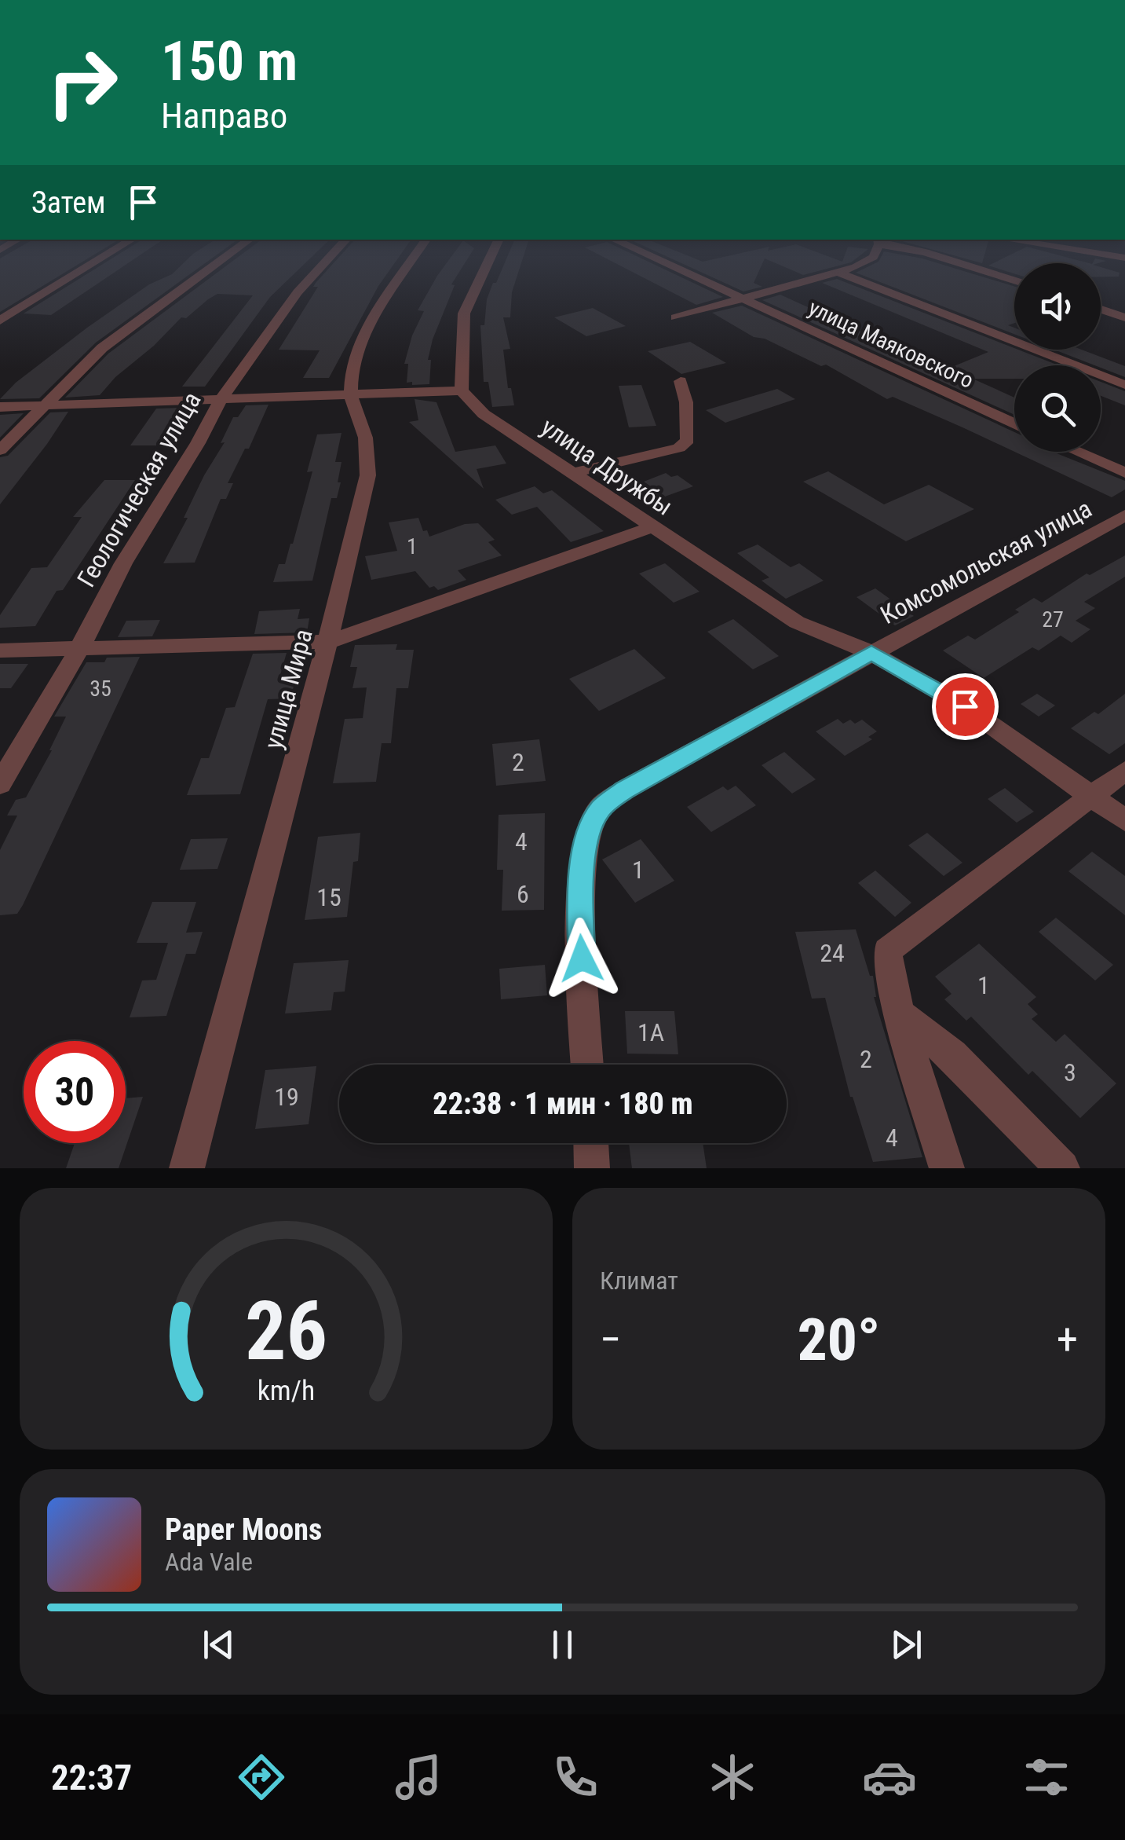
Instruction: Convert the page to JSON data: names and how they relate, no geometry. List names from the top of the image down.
{
  "streets": {
    "street": [
      "улица Маяковского",
      "улица Дружбы",
      "Геологическая улица",
      "Комсомольская улица",
      "улица Мира"
    ]
  },
  "crossings": [
    ["улица Дружбы", "Комсомольская улица"]
  ],
  "house_numbers": [
    "1",
    "27",
    "35",
    "2",
    "4",
    "1",
    "6",
    "15",
    "24",
    "1",
    "1А",
    "2",
    "3",
    "19",
    "4"
  ],
  "page": {
    "turn": ["150 m", "Направо"],
    "then": "Затем",
    "limit": "30",
    "trip": "22:38 · 1 мин · 180 m",
    "tile": "Климат",
    "heat": ["−", "20°", "+"],
    "song": ["Paper Moons", "Ada Vale"],
    "tabs": "22:37",
    "gauge": ["26", "km/h"]
  }
}
